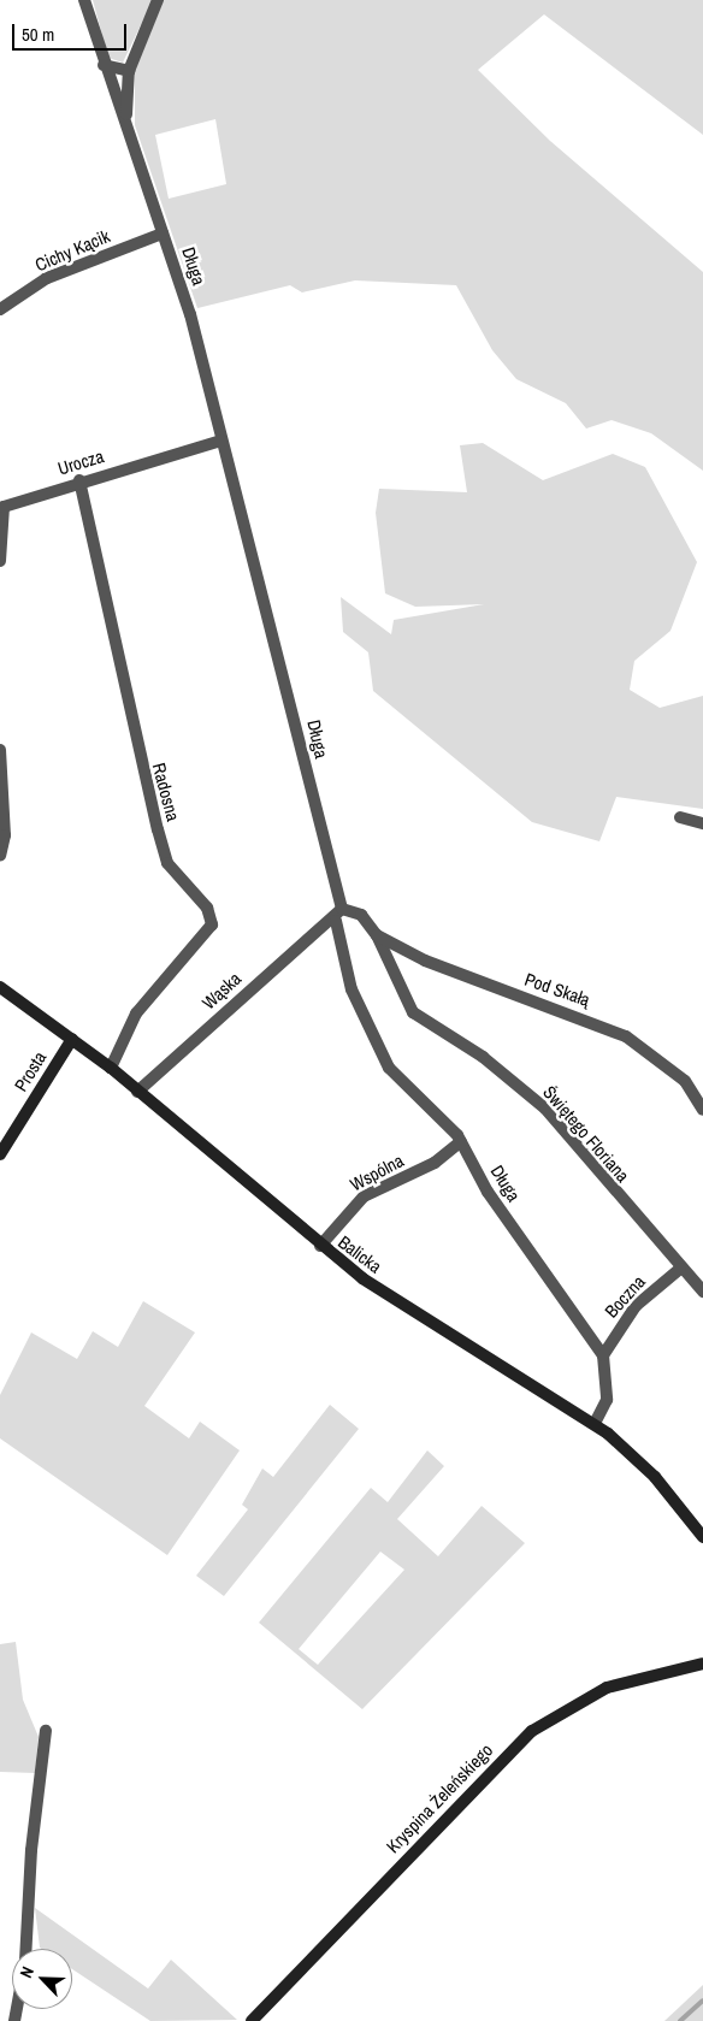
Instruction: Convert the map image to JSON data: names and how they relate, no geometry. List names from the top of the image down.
{
  "streets": {
    "main road": ["Prosta", "Balicka", "Kryspina Żeleńskiego"],
    "street": [
      "Cichy Kącik",
      "Długa",
      "Urocza",
      "Radosna",
      "Pod Skałą",
      "Wąska",
      "Świętego Floriana",
      "Wspólna",
      "Boczna"
    ]
  },
  "crossings": [
    ["Cichy Kącik", "Długa"],
    ["Długa", "Urocza"],
    ["Długa", "Wąska"],
    ["Długa", "Świętego Floriana"],
    ["Długa", "Wspólna"],
    ["Długa", "Boczna"],
    ["Urocza", "Radosna"],
    ["Radosna", "Balicka"],
    ["Pod Skałą", "Świętego Floriana"],
    ["Wąska", "Balicka"],
    ["Prosta", "Balicka"],
    ["Świętego Floriana", "Boczna"],
    ["Wspólna", "Balicka"]
  ],
  "scale_bar": "50 m",
  "north": "top left"
}
